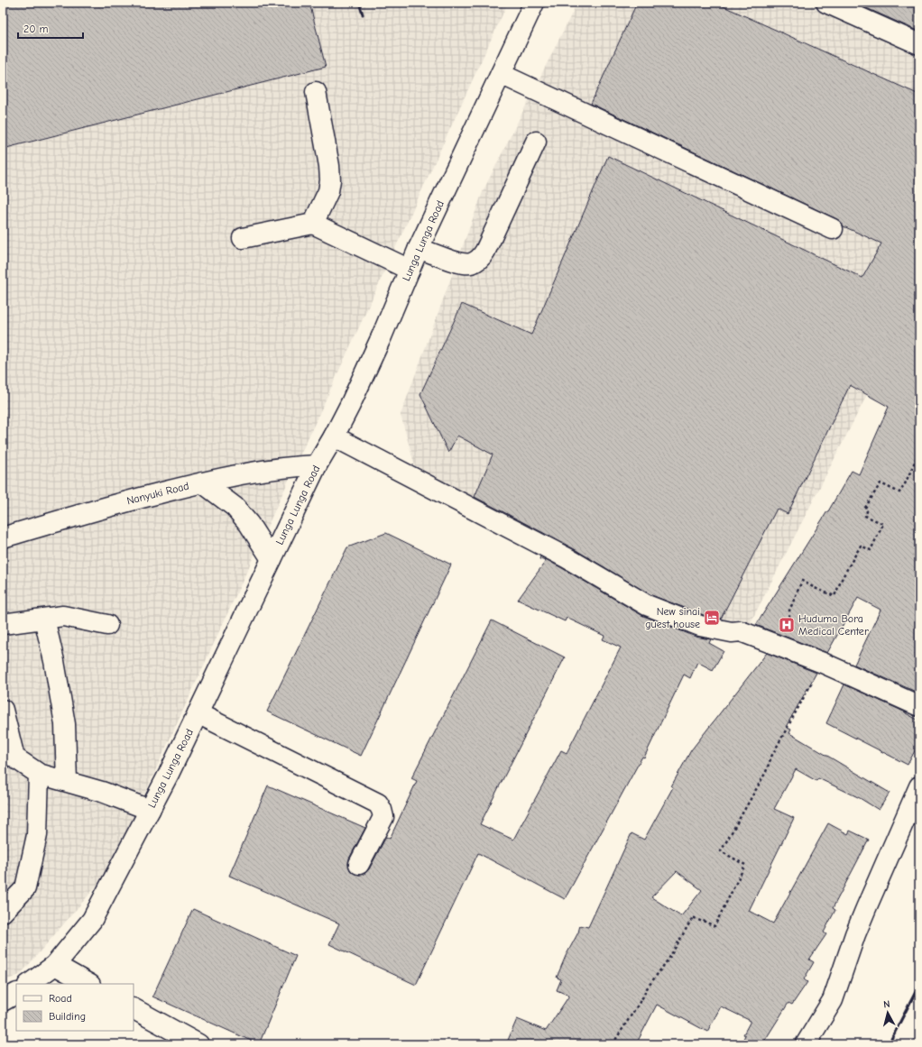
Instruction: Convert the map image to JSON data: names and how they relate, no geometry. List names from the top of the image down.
{
  "streets": {
    "street": ["Lunga Lunga Road", "Nanyuki Road"]
  },
  "crossings": [
    ["Lunga Lunga Road", "Nanyuki Road"]
  ],
  "places": {
    "hotel": ["New sinai guest house"],
    "hospital": ["Huduma Bora Medical Center"]
  },
  "legend": ["Road", "Building"],
  "scale_bar": "20 m",
  "north": "top"
}
